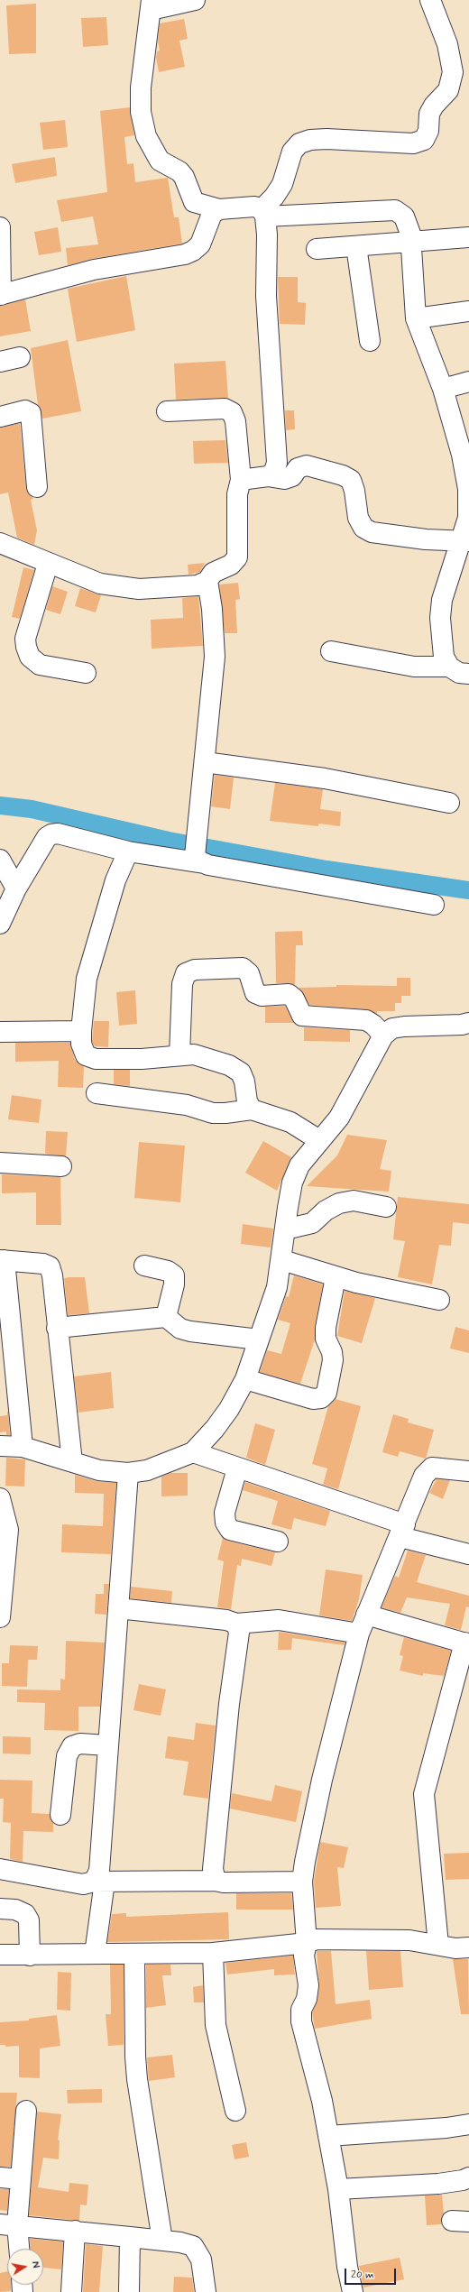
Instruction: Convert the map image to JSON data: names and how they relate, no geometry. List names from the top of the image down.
{
  "scale_bar": "20 m",
  "north": "right"
}
